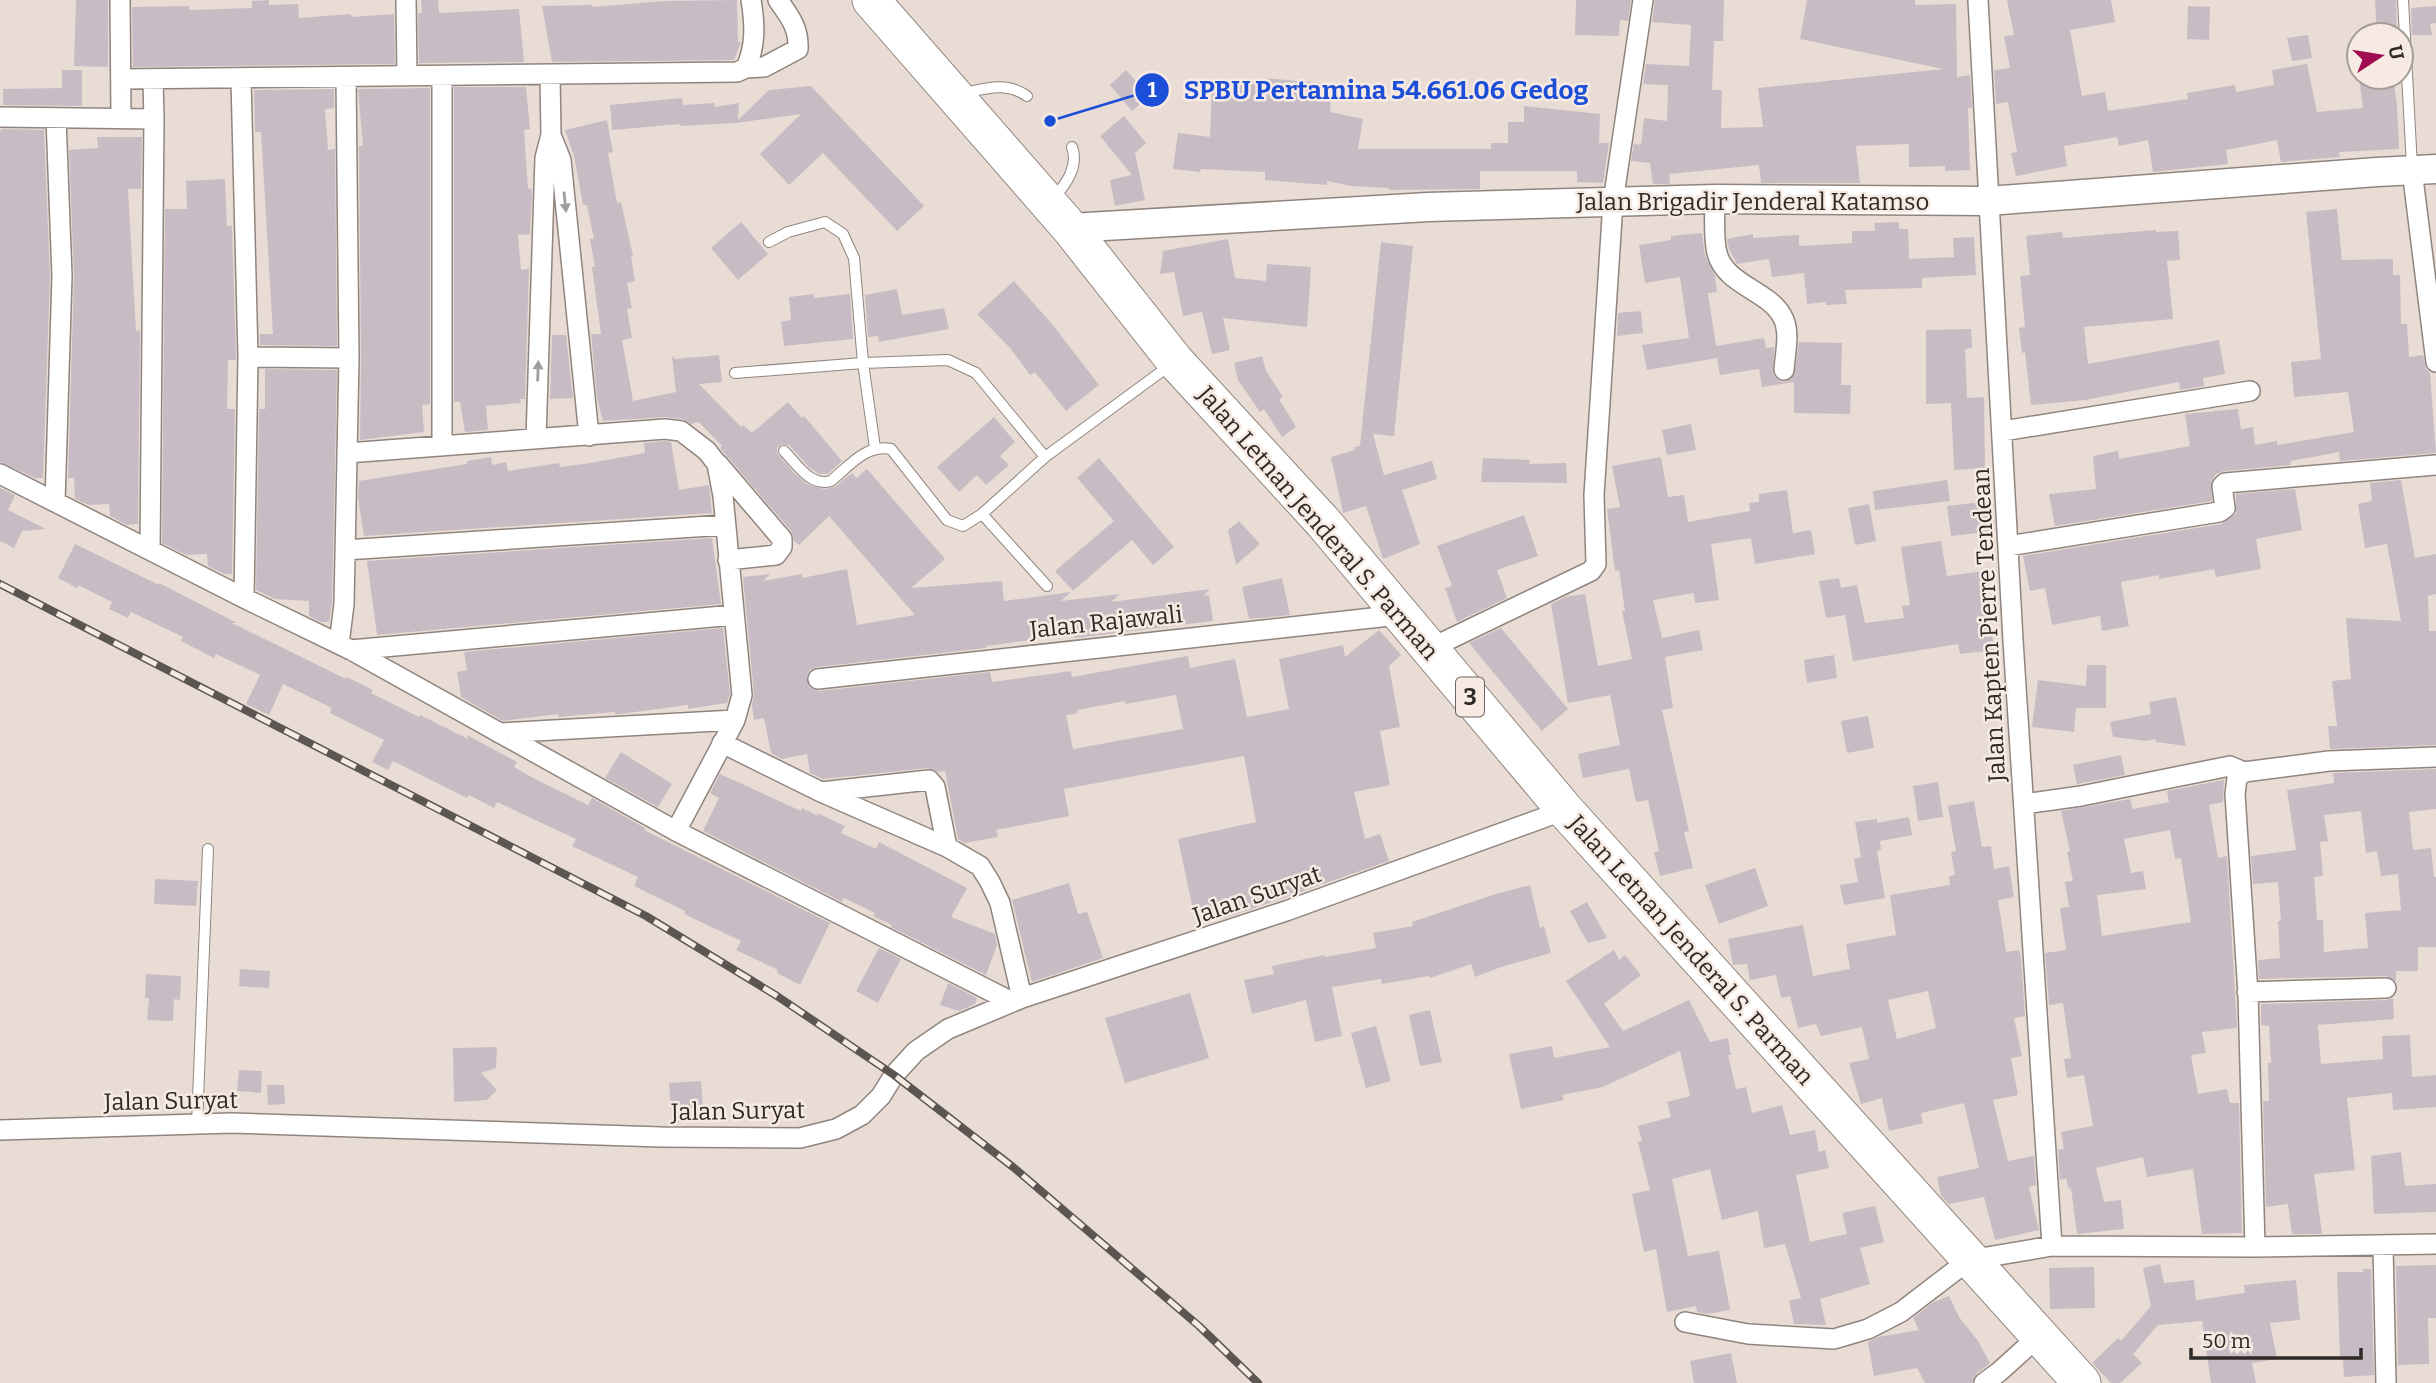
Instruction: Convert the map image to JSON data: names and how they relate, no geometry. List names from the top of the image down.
{
  "streets": {
    "highway": ["Jalan Letnan Jenderal S. Parman", "3"],
    "street": [
      "Jalan Brigadir Jenderal Katamso",
      "Jalan Rajawali",
      "Jalan Kapten Pierre Tendean",
      "Jalan Suryat"
    ]
  },
  "crossings": [
    ["Jalan Brigadir Jenderal Katamso", "Jalan Letnan Jenderal S. Parman"],
    ["Jalan Brigadir Jenderal Katamso", "Jalan Kapten Pierre Tendean"],
    ["Jalan Letnan Jenderal S. Parman", "Jalan Rajawali"],
    ["Jalan Letnan Jenderal S. Parman", "Jalan Suryat"]
  ],
  "places": ["SPBU Pertamina 54.661.06 Gedog"],
  "scale_bar": "50 m",
  "north": "right"
}
